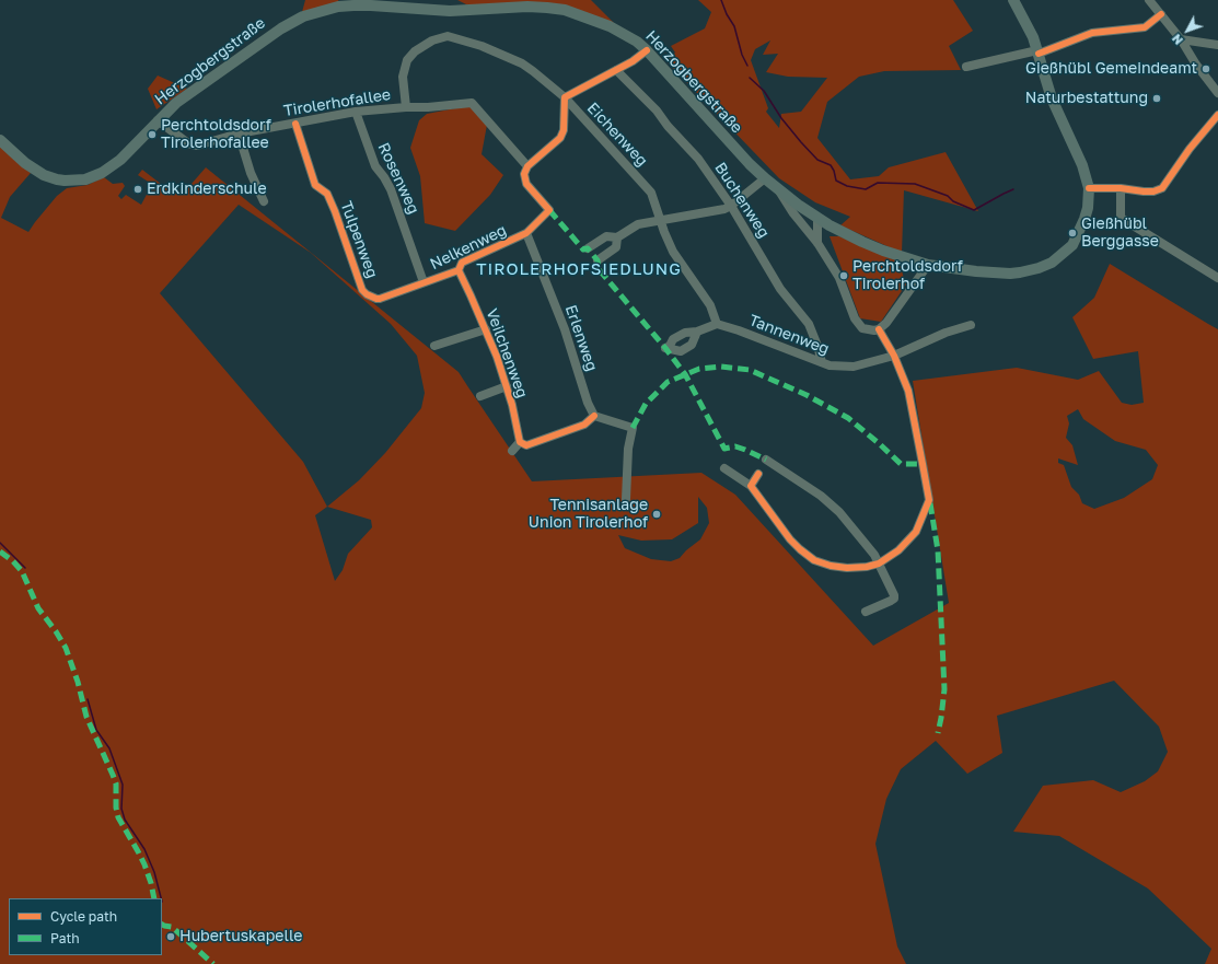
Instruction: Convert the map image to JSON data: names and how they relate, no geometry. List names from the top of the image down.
{
  "streets": {
    "main road": ["Herzogbergstraße"],
    "street": [
      "Tirolerhofallee",
      "Eichenweg",
      "Rosenweg",
      "Buchenweg",
      "Tulpenweg",
      "Nelkenweg",
      "Tannenweg",
      "Erlenweg",
      "Veilchenweg"
    ]
  },
  "crossings": [
    ["Herzogbergstraße", "Tirolerhofallee"],
    ["Tirolerhofallee", "Eichenweg"],
    ["Tirolerhofallee", "Rosenweg"],
    ["Tirolerhofallee", "Tulpenweg"],
    ["Tirolerhofallee", "Nelkenweg"],
    ["Eichenweg", "Tannenweg"],
    ["Rosenweg", "Nelkenweg"],
    ["Buchenweg", "Tannenweg"],
    ["Tulpenweg", "Nelkenweg"],
    ["Nelkenweg", "Erlenweg"],
    ["Nelkenweg", "Veilchenweg"]
  ],
  "districts": ["TIROLERHOFSIEDLUNG"],
  "places": [
    "Gießhübl Gemeindeamt",
    "Naturbestattung",
    "Perchtoldsdorf Tirolerhofallee",
    "Erdkinderschule",
    "Gießhübl Berggasse",
    "Perchtoldsdorf Tirolerhof",
    "Tennisanlage Union Tirolerhof",
    "Hubertuskapelle"
  ],
  "legend": ["Cycle path", "Path"],
  "north": "bottom left"
}
